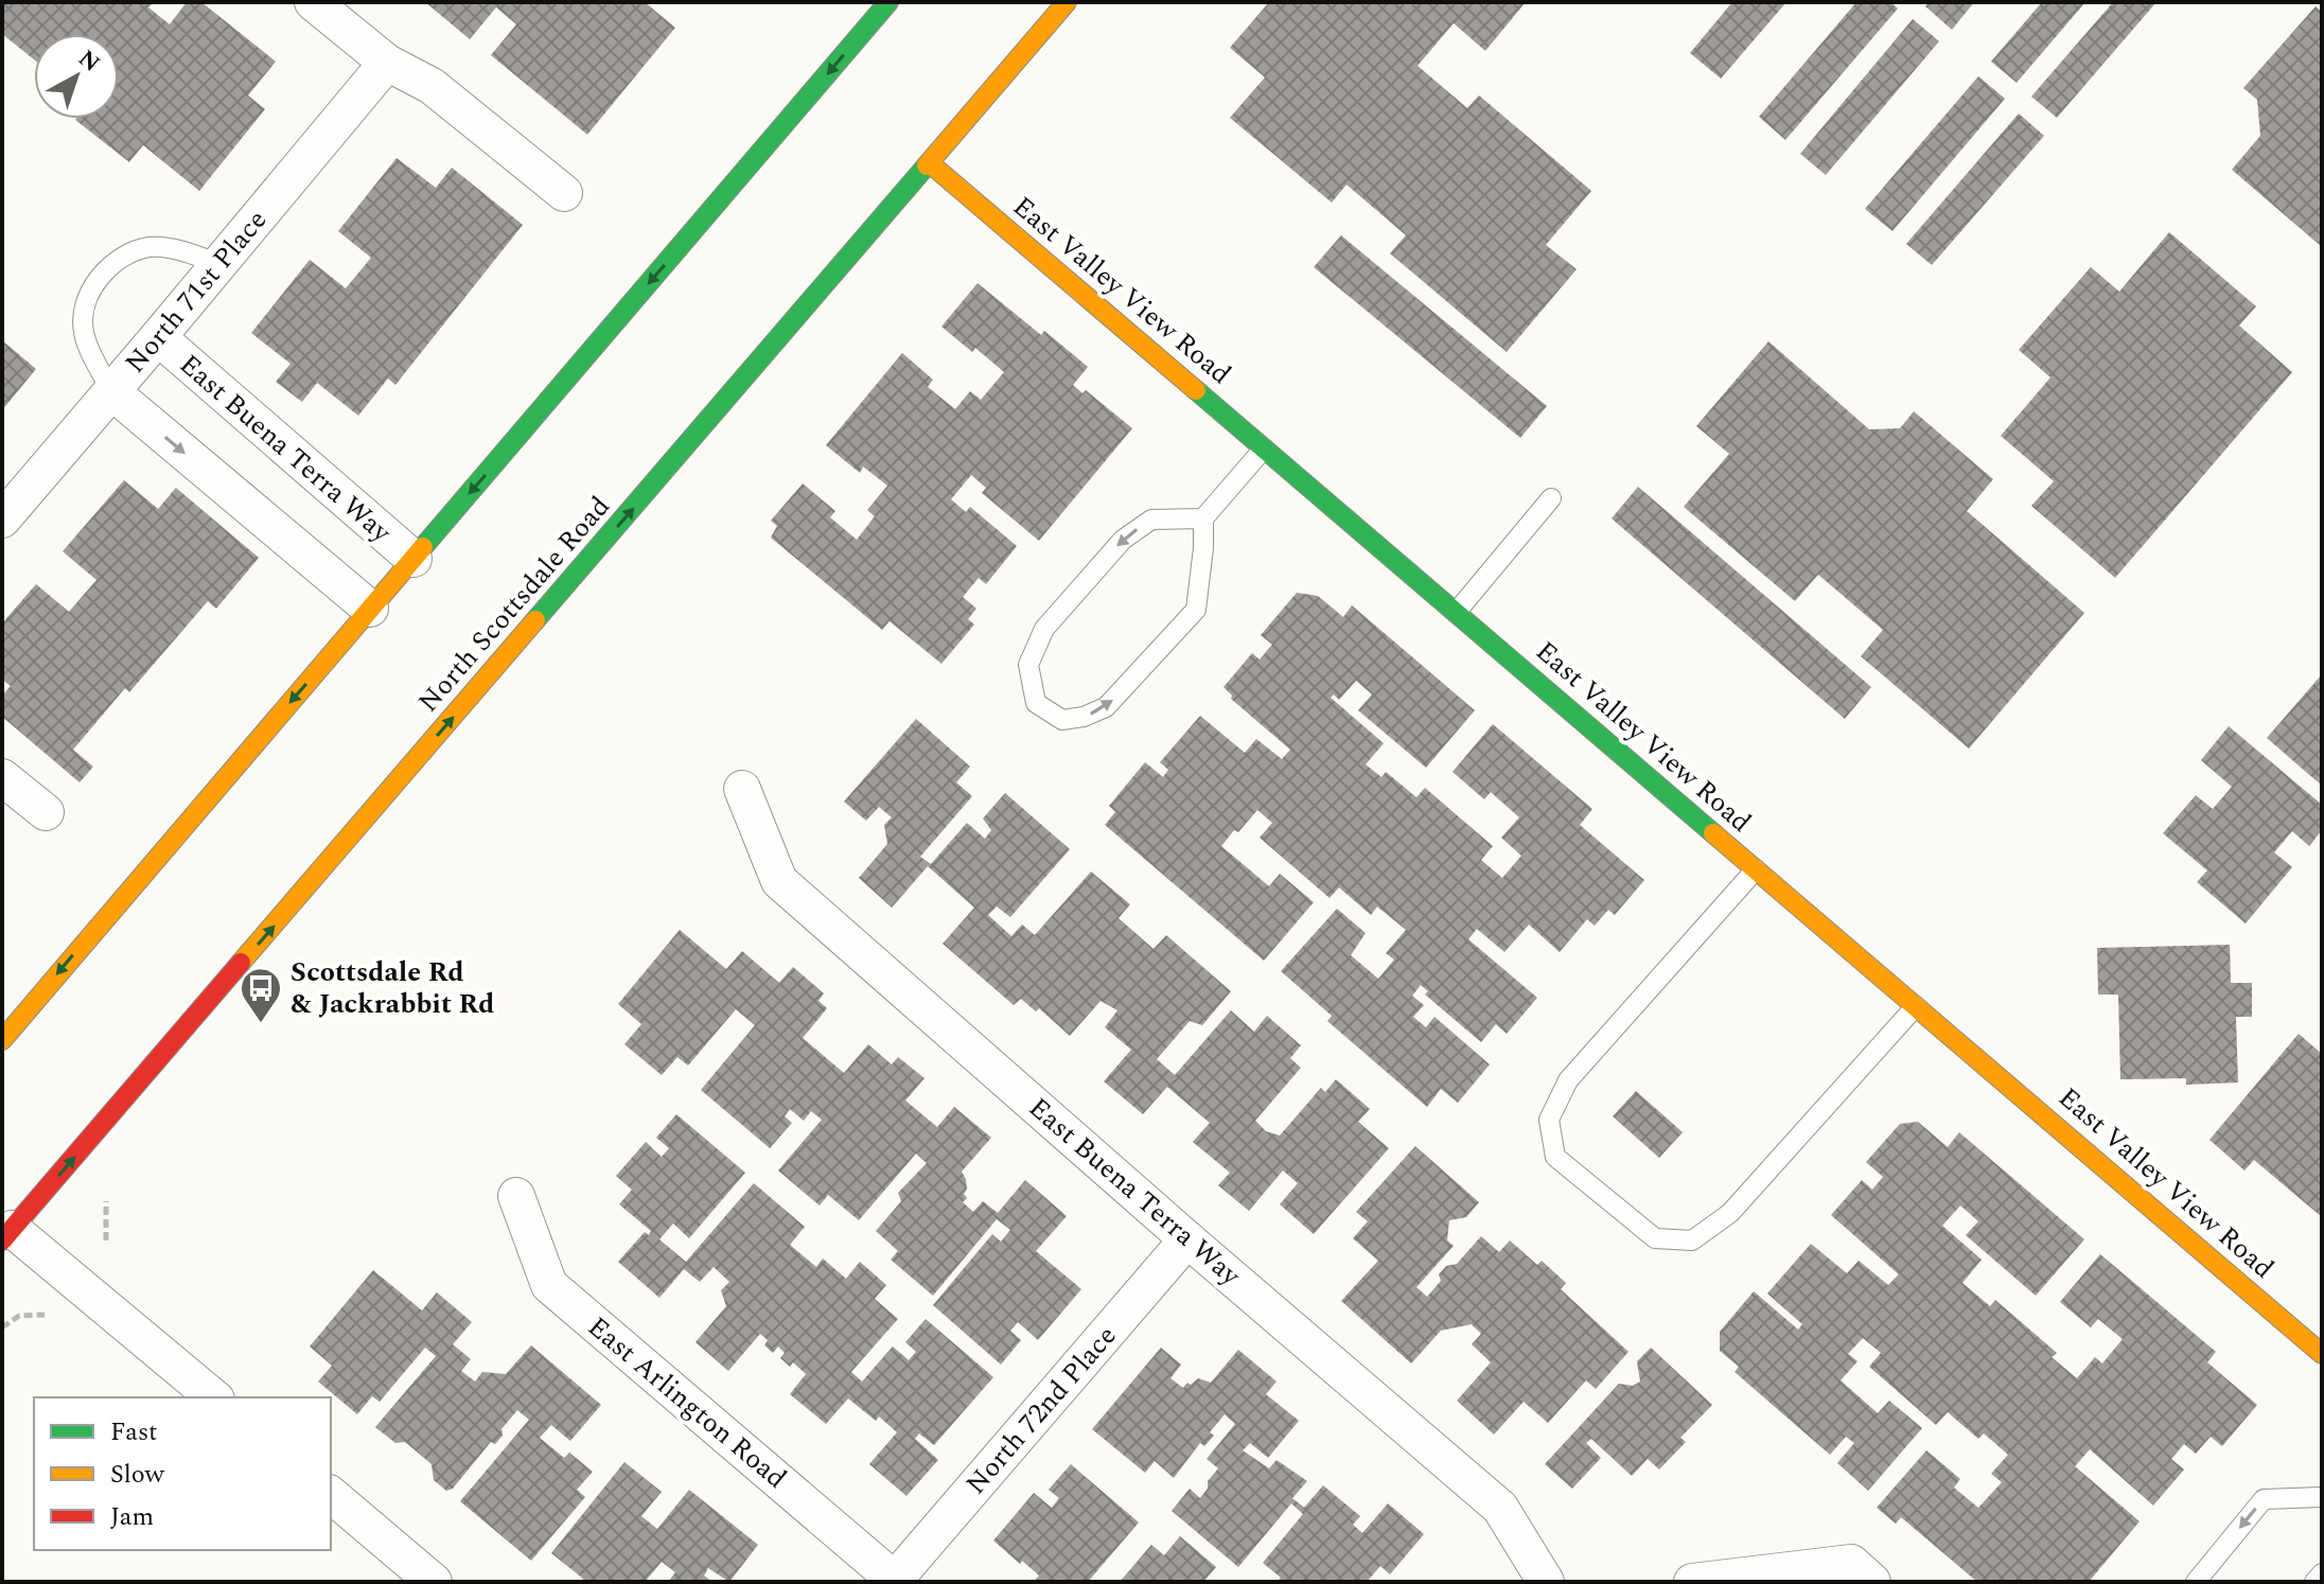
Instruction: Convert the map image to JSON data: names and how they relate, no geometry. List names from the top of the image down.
{
  "streets": {
    "main road": ["East Valley View Road", "North Scottsdale Road"],
    "street": [
      "North 71st Place",
      "East Buena Terra Way",
      "East Arlington Road",
      "North 72nd Place"
    ]
  },
  "crossings": [
    ["East Valley View Road", "North Scottsdale Road"],
    ["North 71st Place", "East Buena Terra Way"],
    ["East Buena Terra Way", "North 72nd Place"],
    ["East Arlington Road", "North 72nd Place"]
  ],
  "places": {
    "bus stop": ["Scottsdale Rd & Jackrabbit Rd"]
  },
  "legend": ["Fast", "Slow", "Jam"],
  "north": "top right"
}
